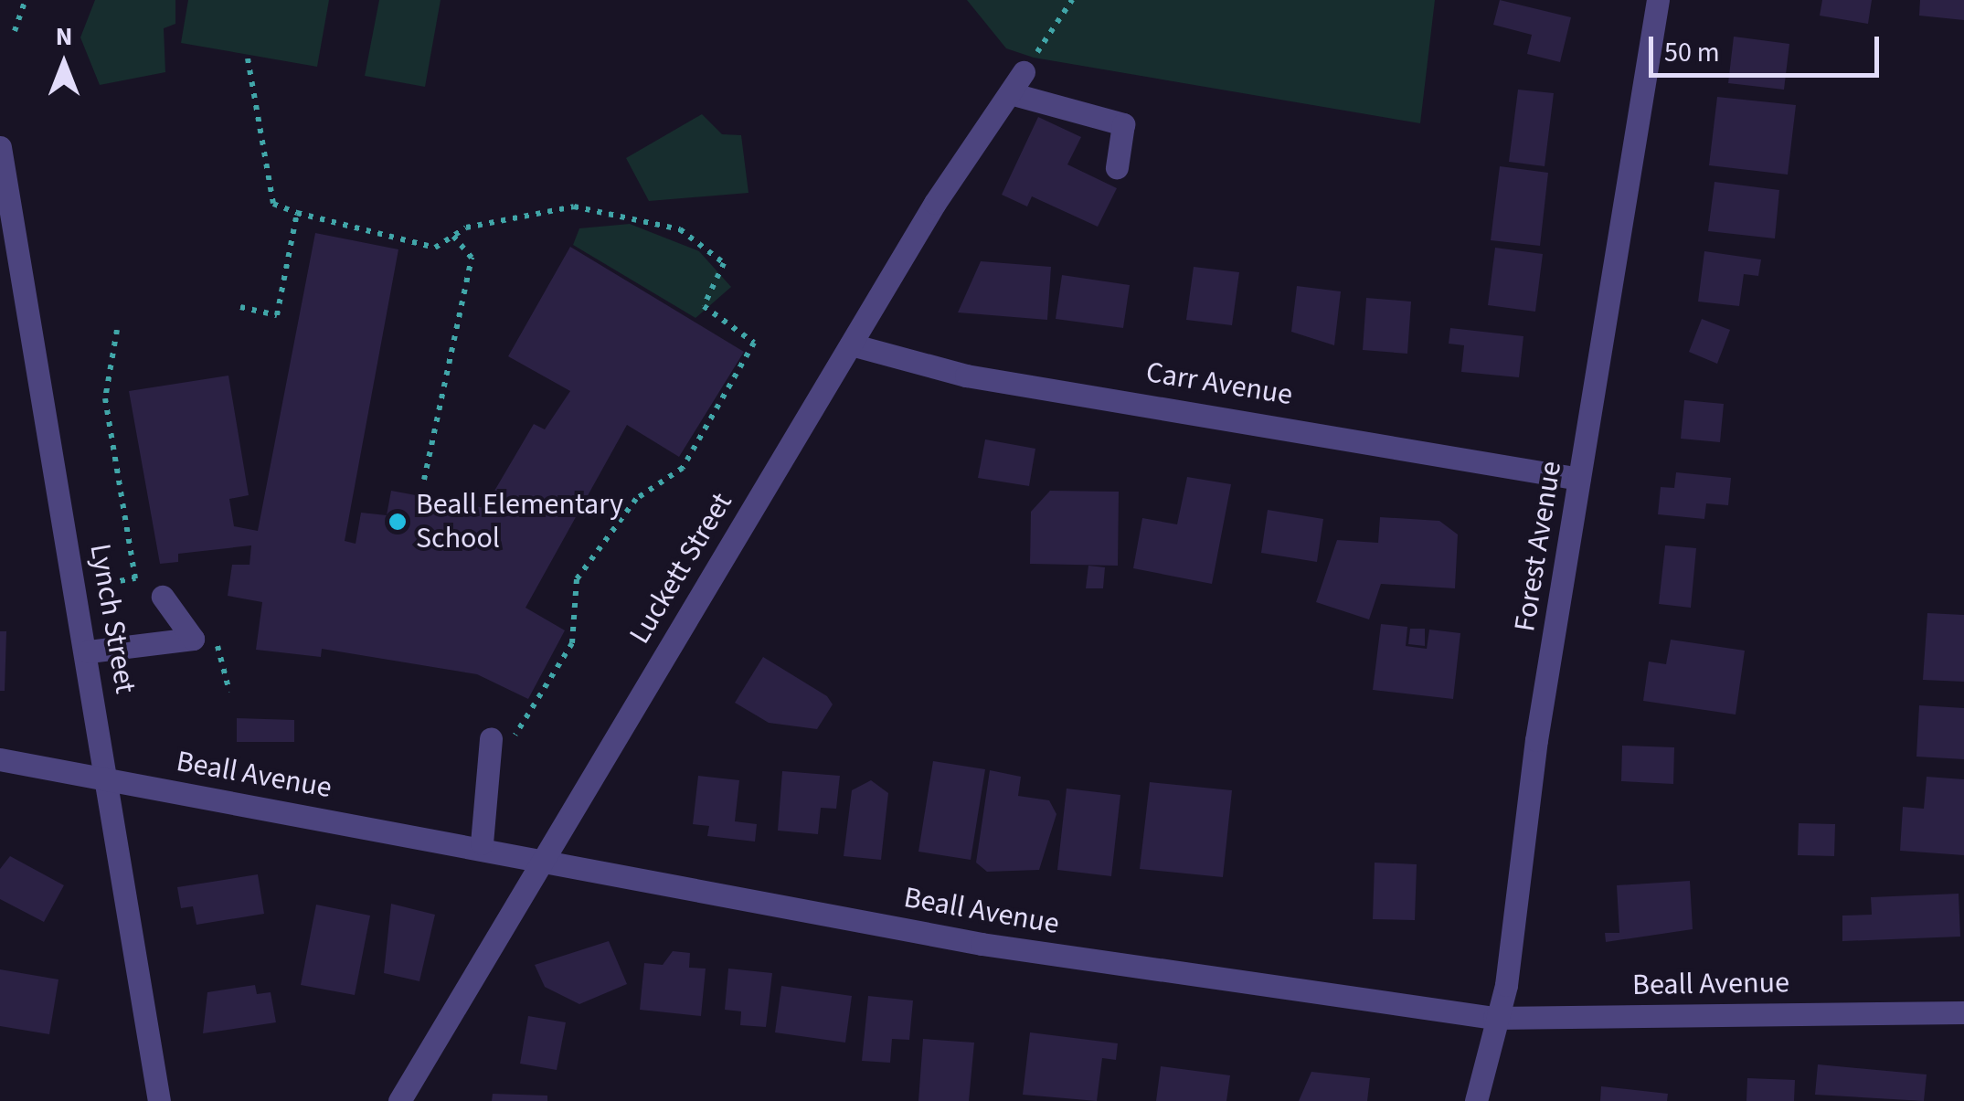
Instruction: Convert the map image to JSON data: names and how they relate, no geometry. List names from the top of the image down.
{
  "streets": {
    "street": [
      "Carr Avenue",
      "Forest Avenue",
      "Luckett Street",
      "Lynch Street",
      "Beall Avenue"
    ]
  },
  "crossings": [
    ["Carr Avenue", "Forest Avenue"],
    ["Carr Avenue", "Luckett Street"],
    ["Forest Avenue", "Beall Avenue"],
    ["Luckett Street", "Beall Avenue"],
    ["Lynch Street", "Beall Avenue"]
  ],
  "places": ["Beall Elementary School"],
  "scale_bar": "50 m",
  "north": "top"
}
